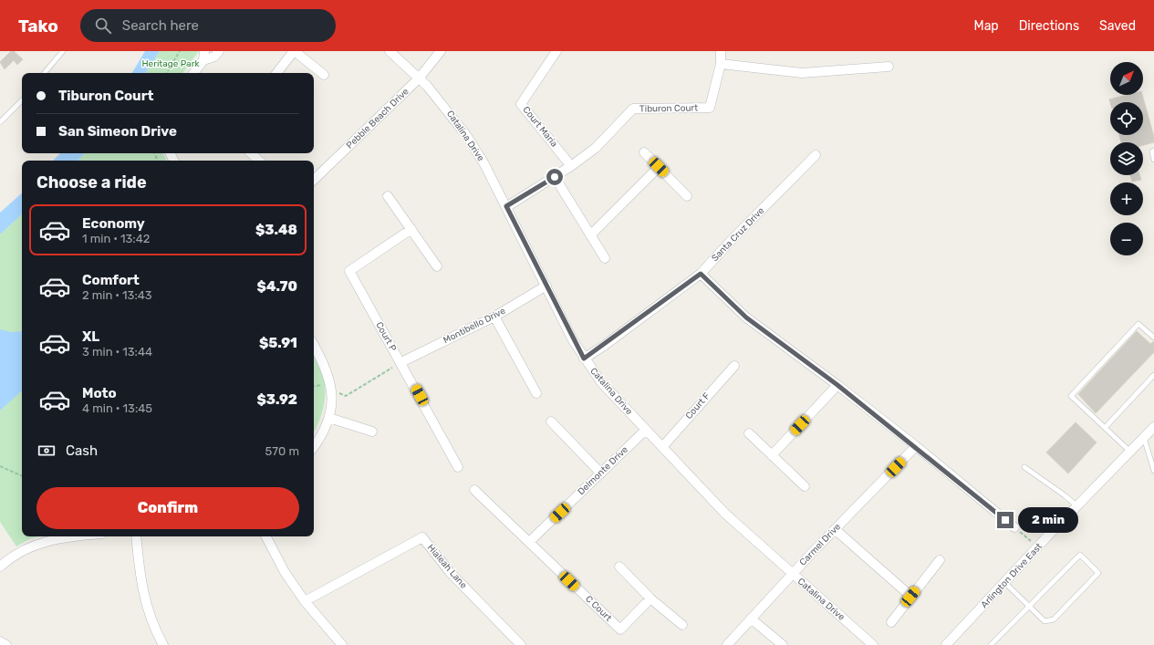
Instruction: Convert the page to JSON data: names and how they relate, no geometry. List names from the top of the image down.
{
  "streets": {
    "street": [
      "Tiburon Court",
      "Pebble Beach Drive",
      "Court Maria",
      "Catalina Drive",
      "Santa Cruz Drive",
      "Montibello Drive",
      "Court P",
      "Court F",
      "Delmonte Drive",
      "Carmel Drive",
      "Hialeah Lane",
      "Arlington Drive East",
      "C Court"
    ]
  },
  "crossings": [
    ["Tiburon Court", "Court Maria"],
    ["Tiburon Court", "Catalina Drive"],
    ["Pebble Beach Drive", "Catalina Drive"],
    ["Catalina Drive", "Santa Cruz Drive"],
    ["Catalina Drive", "Montibello Drive"],
    ["Catalina Drive", "Court F"],
    ["Catalina Drive", "Delmonte Drive"],
    ["Catalina Drive", "Carmel Drive"],
    ["Montibello Drive", "Court P"],
    ["Delmonte Drive", "C Court"]
  ],
  "parks": ["Heritage Park"],
  "north": "top right",
  "page": {
    "header": "Tako",
    "search": "Search here",
    "nav": ["Map", "Directions", "Saved"],
    "map_buttons": ["+", "−"],
    "banner": ["Tiburon Court", "San Simeon Drive"],
    "heading": "Choose a ride",
    "list": [
      {
        "name": "Economy",
        "note": "1 min · 13:42",
        "value": "$3.48"
      },
      {
        "name": "Comfort",
        "note": "2 min · 13:43",
        "value": "$4.70"
      },
      {
        "name": "XL",
        "note": "3 min · 13:44",
        "value": "$5.91"
      },
      {
        "name": "Moto",
        "note": "4 min · 13:45",
        "value": "$3.92"
      }
    ],
    "pay": ["Cash", "570 m"],
    "buttons": "Confirm",
    "bubble": "2 min"
  }
}
